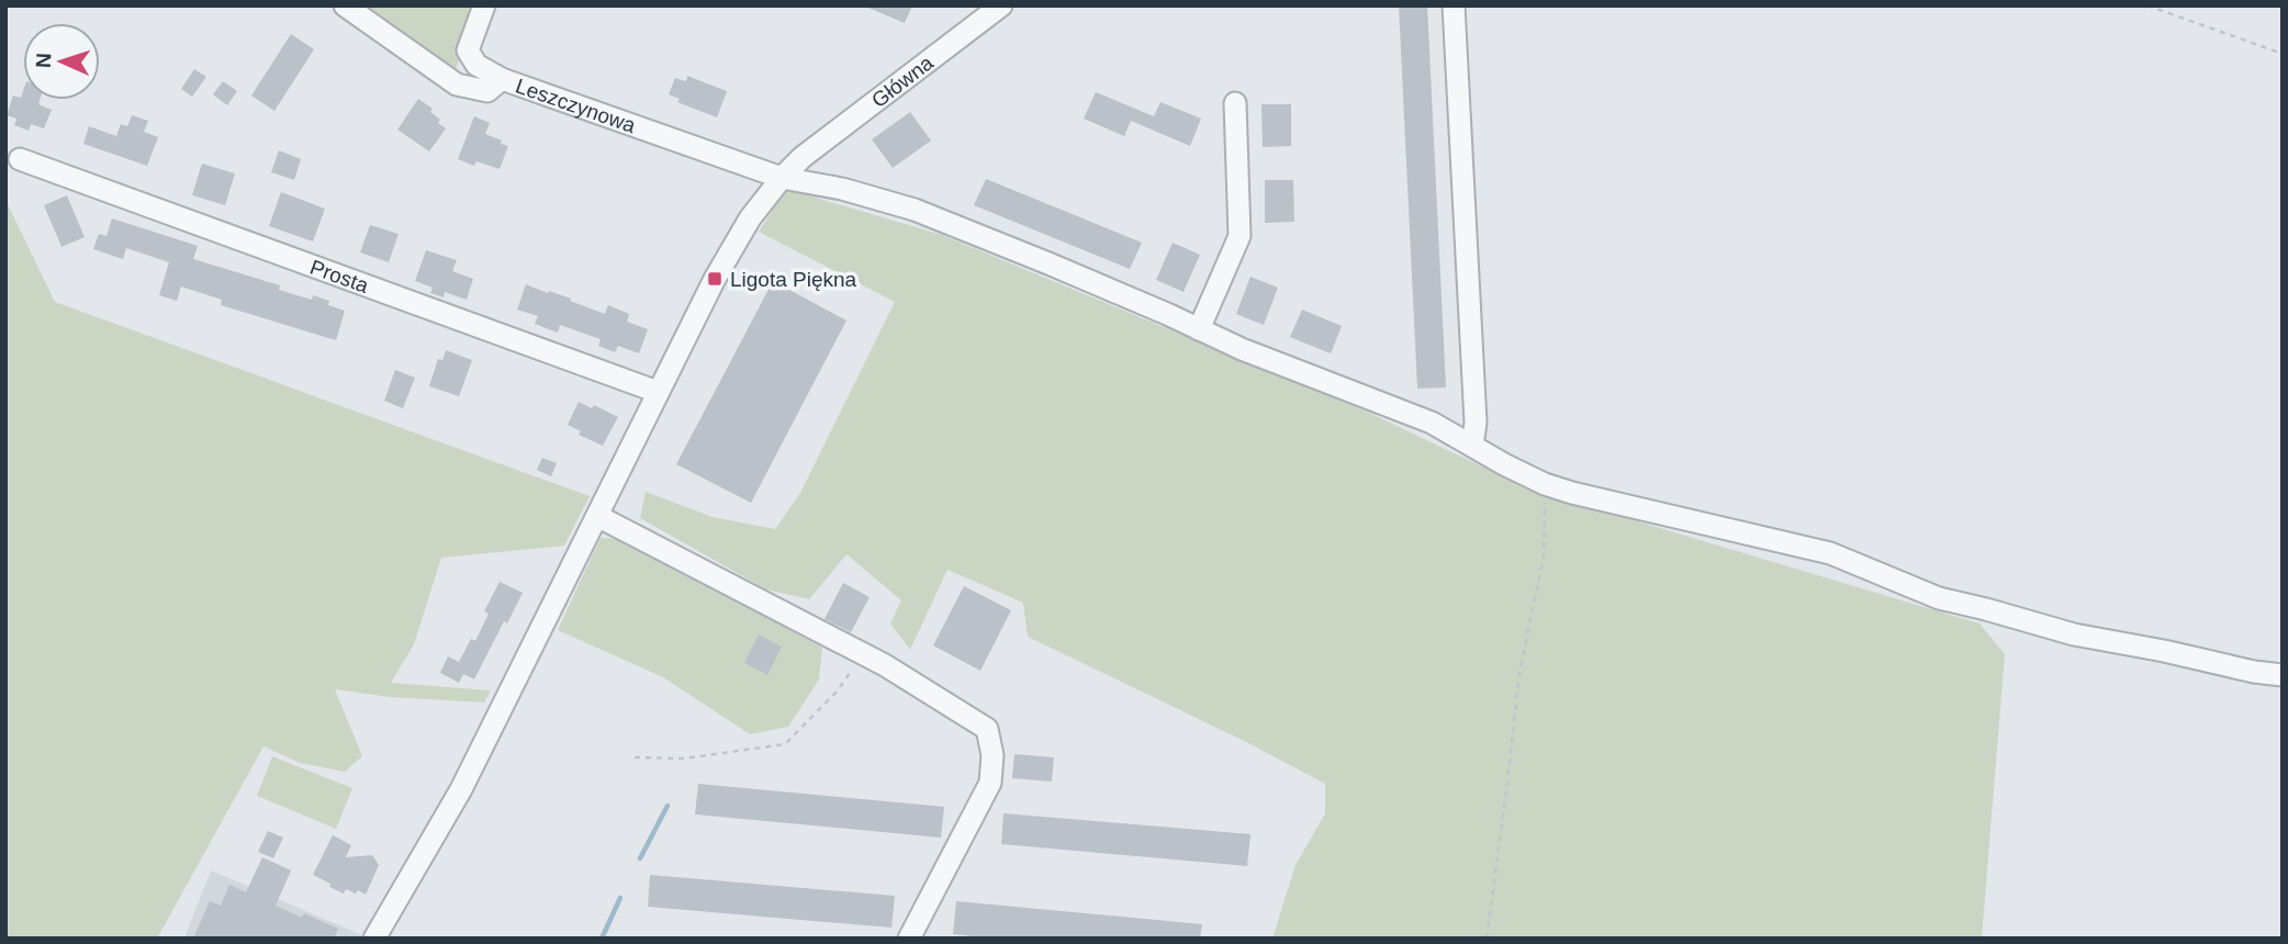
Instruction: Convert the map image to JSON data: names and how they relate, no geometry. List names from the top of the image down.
{
  "streets": {
    "street": ["Główna", "Leszczynowa", "Prosta"]
  },
  "crossings": [
    ["Główna", "Leszczynowa"]
  ],
  "places": {
    "transit": ["Ligota Piękna"]
  },
  "north": "left"
}
